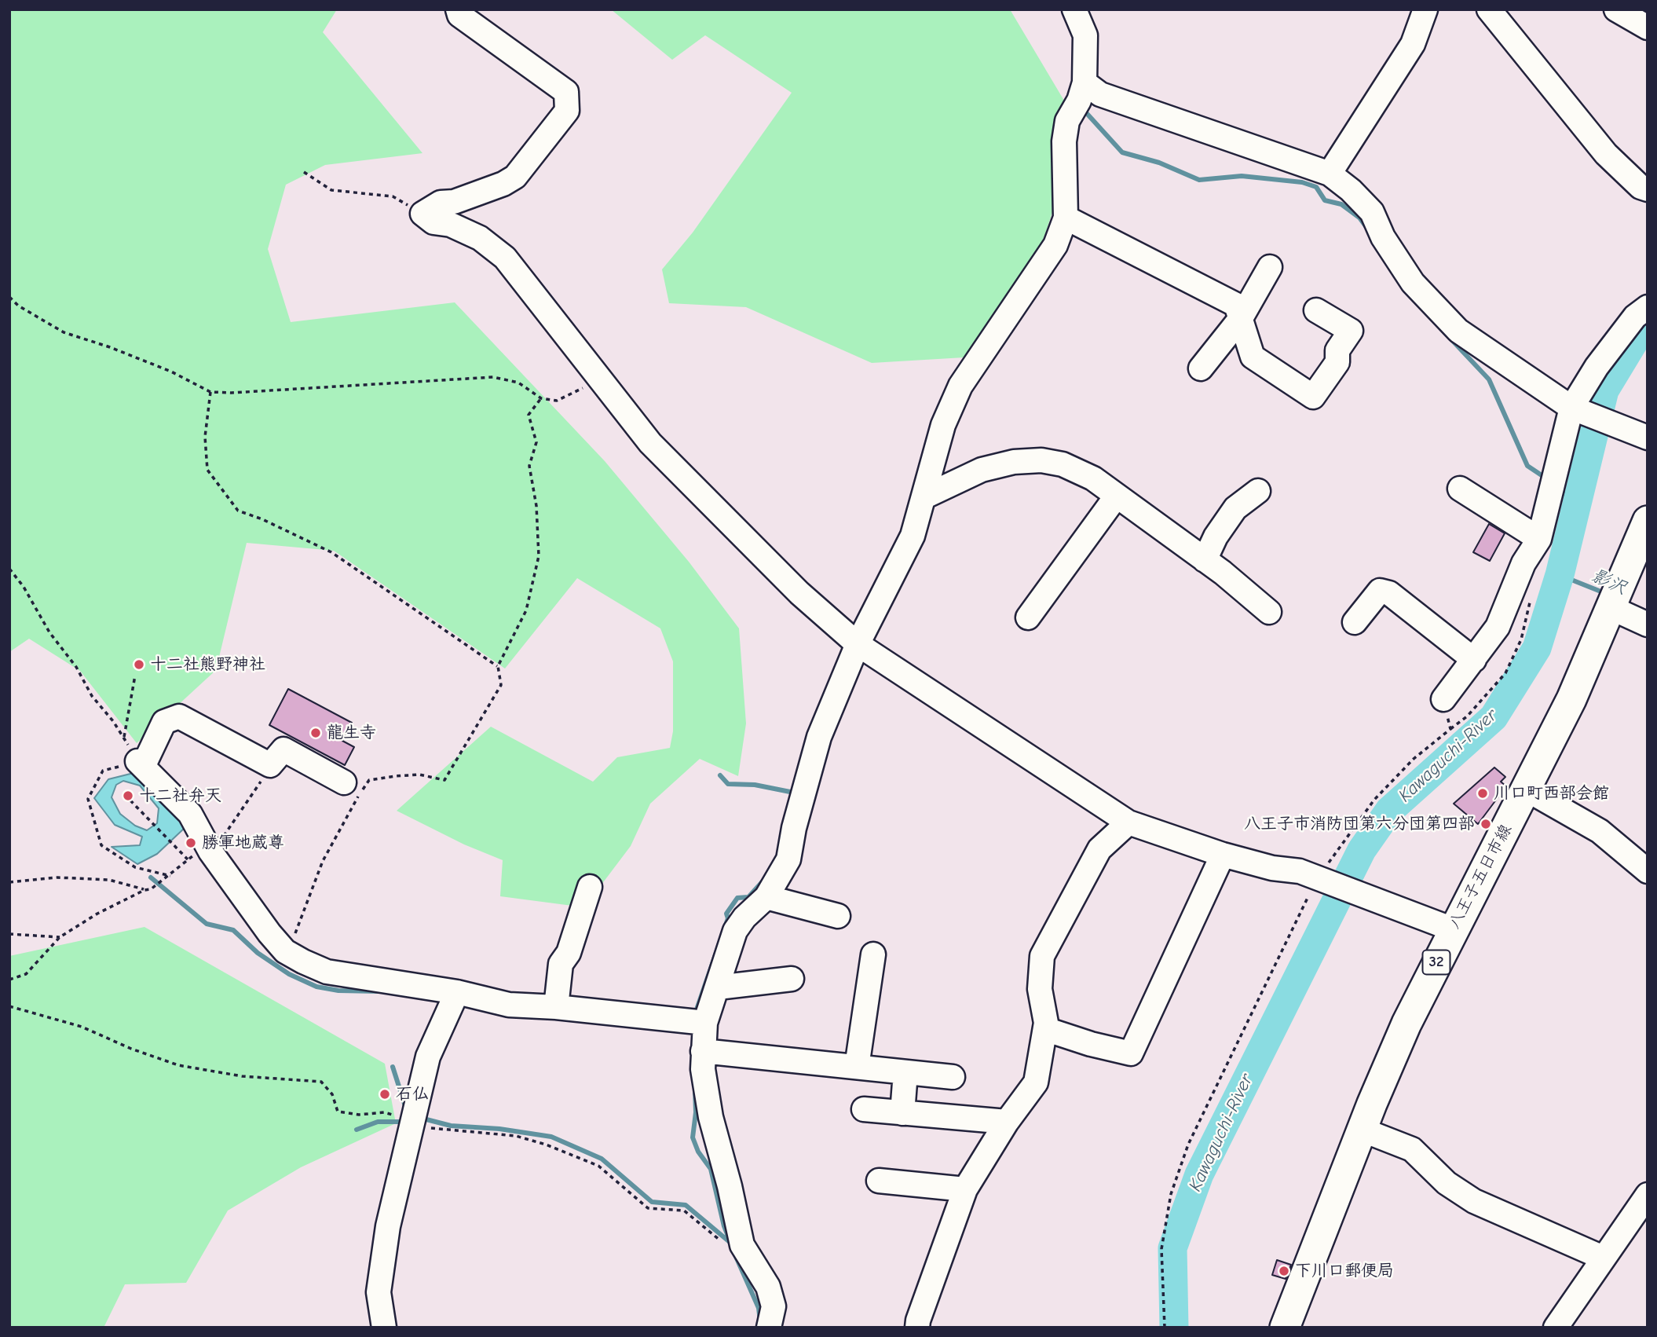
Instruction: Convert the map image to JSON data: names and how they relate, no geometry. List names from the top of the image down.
{
  "streets": {
    "main road": ["八王子五日市線", "32"]
  },
  "water": ["影沢", "Kawaguchi-River"],
  "places": [
    "十二社熊野神社",
    "龍生寺",
    "川口町西部会館",
    "十二社弁天",
    "八王子市消防団第六分団第四部",
    "勝軍地蔵尊",
    "石仏",
    "下川口郵便局"
  ]
}
